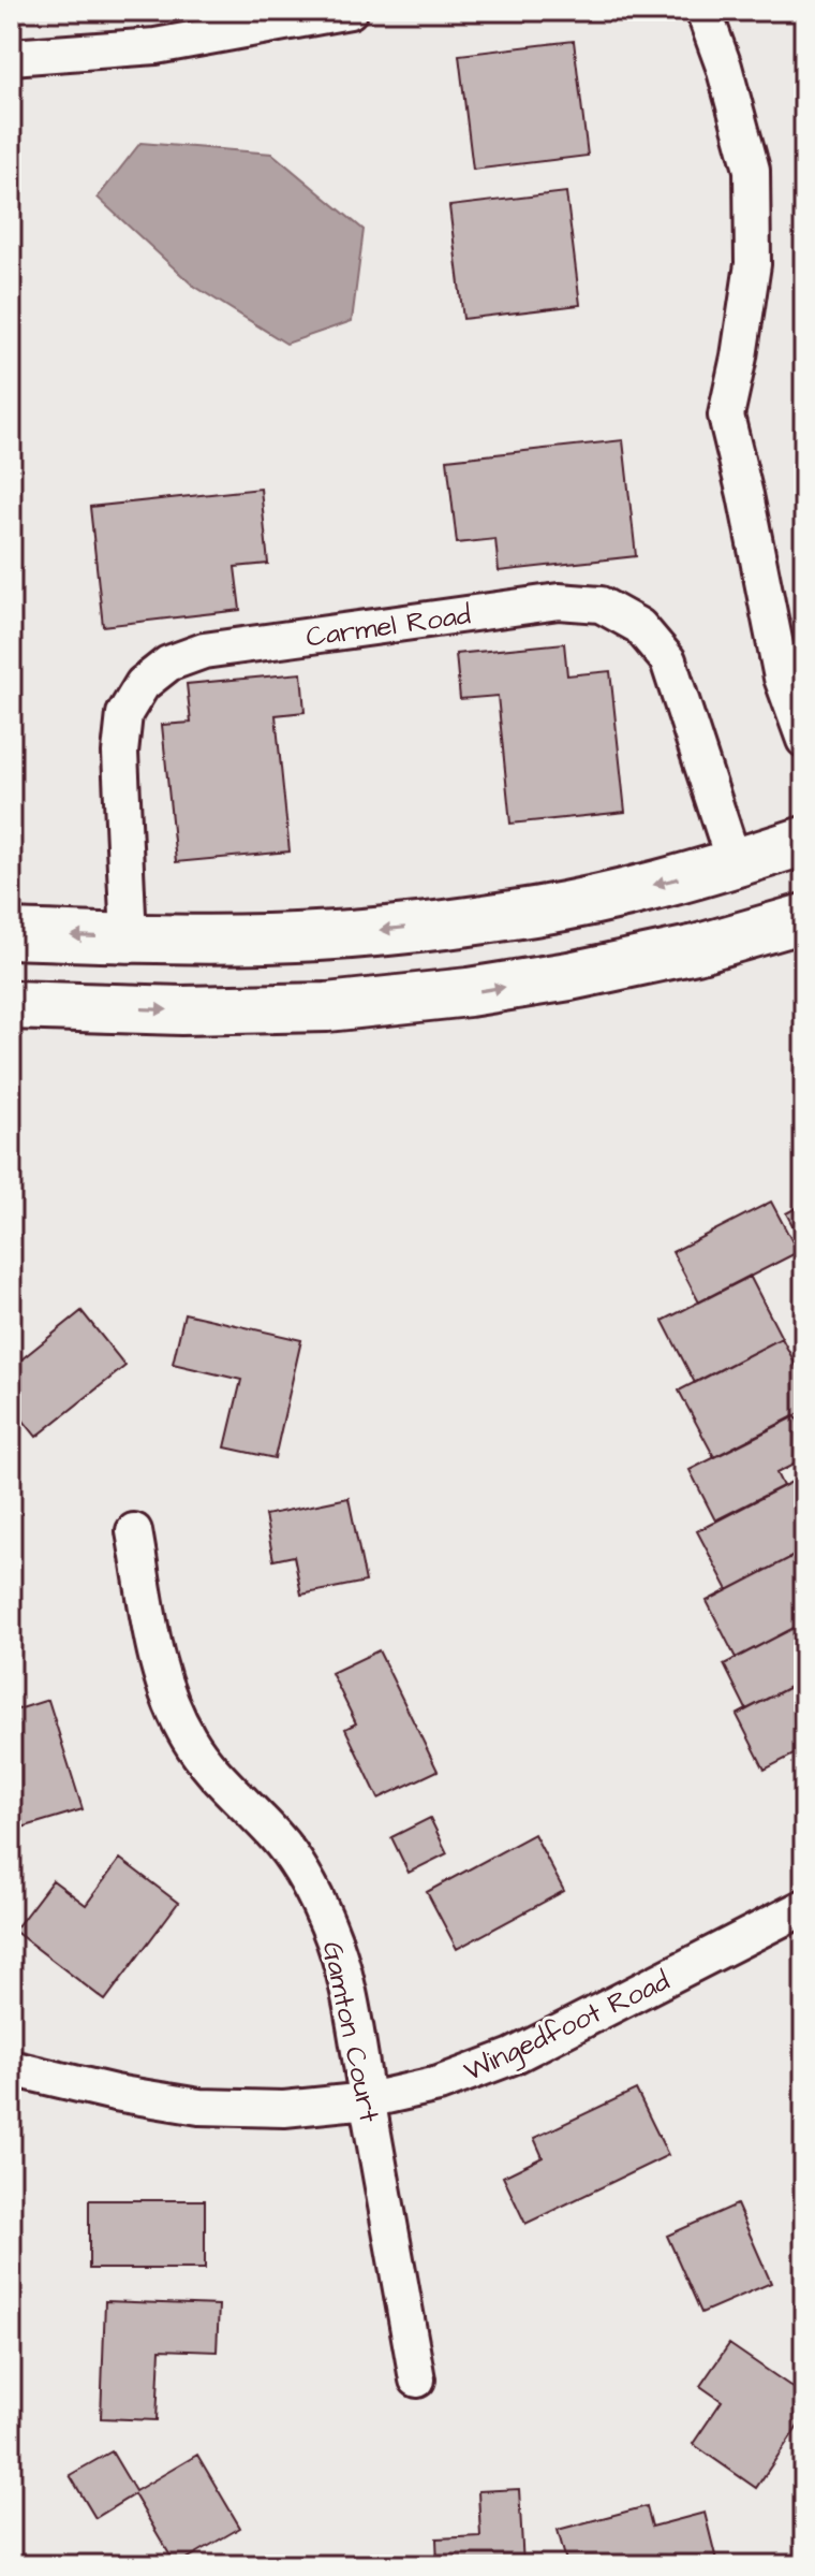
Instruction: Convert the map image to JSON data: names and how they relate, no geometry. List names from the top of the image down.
{
  "streets": {
    "street": ["Carmel Road", "Wingedfoot Road", "Gamton Court"]
  },
  "crossings": [
    ["Wingedfoot Road", "Gamton Court"]
  ]
}
